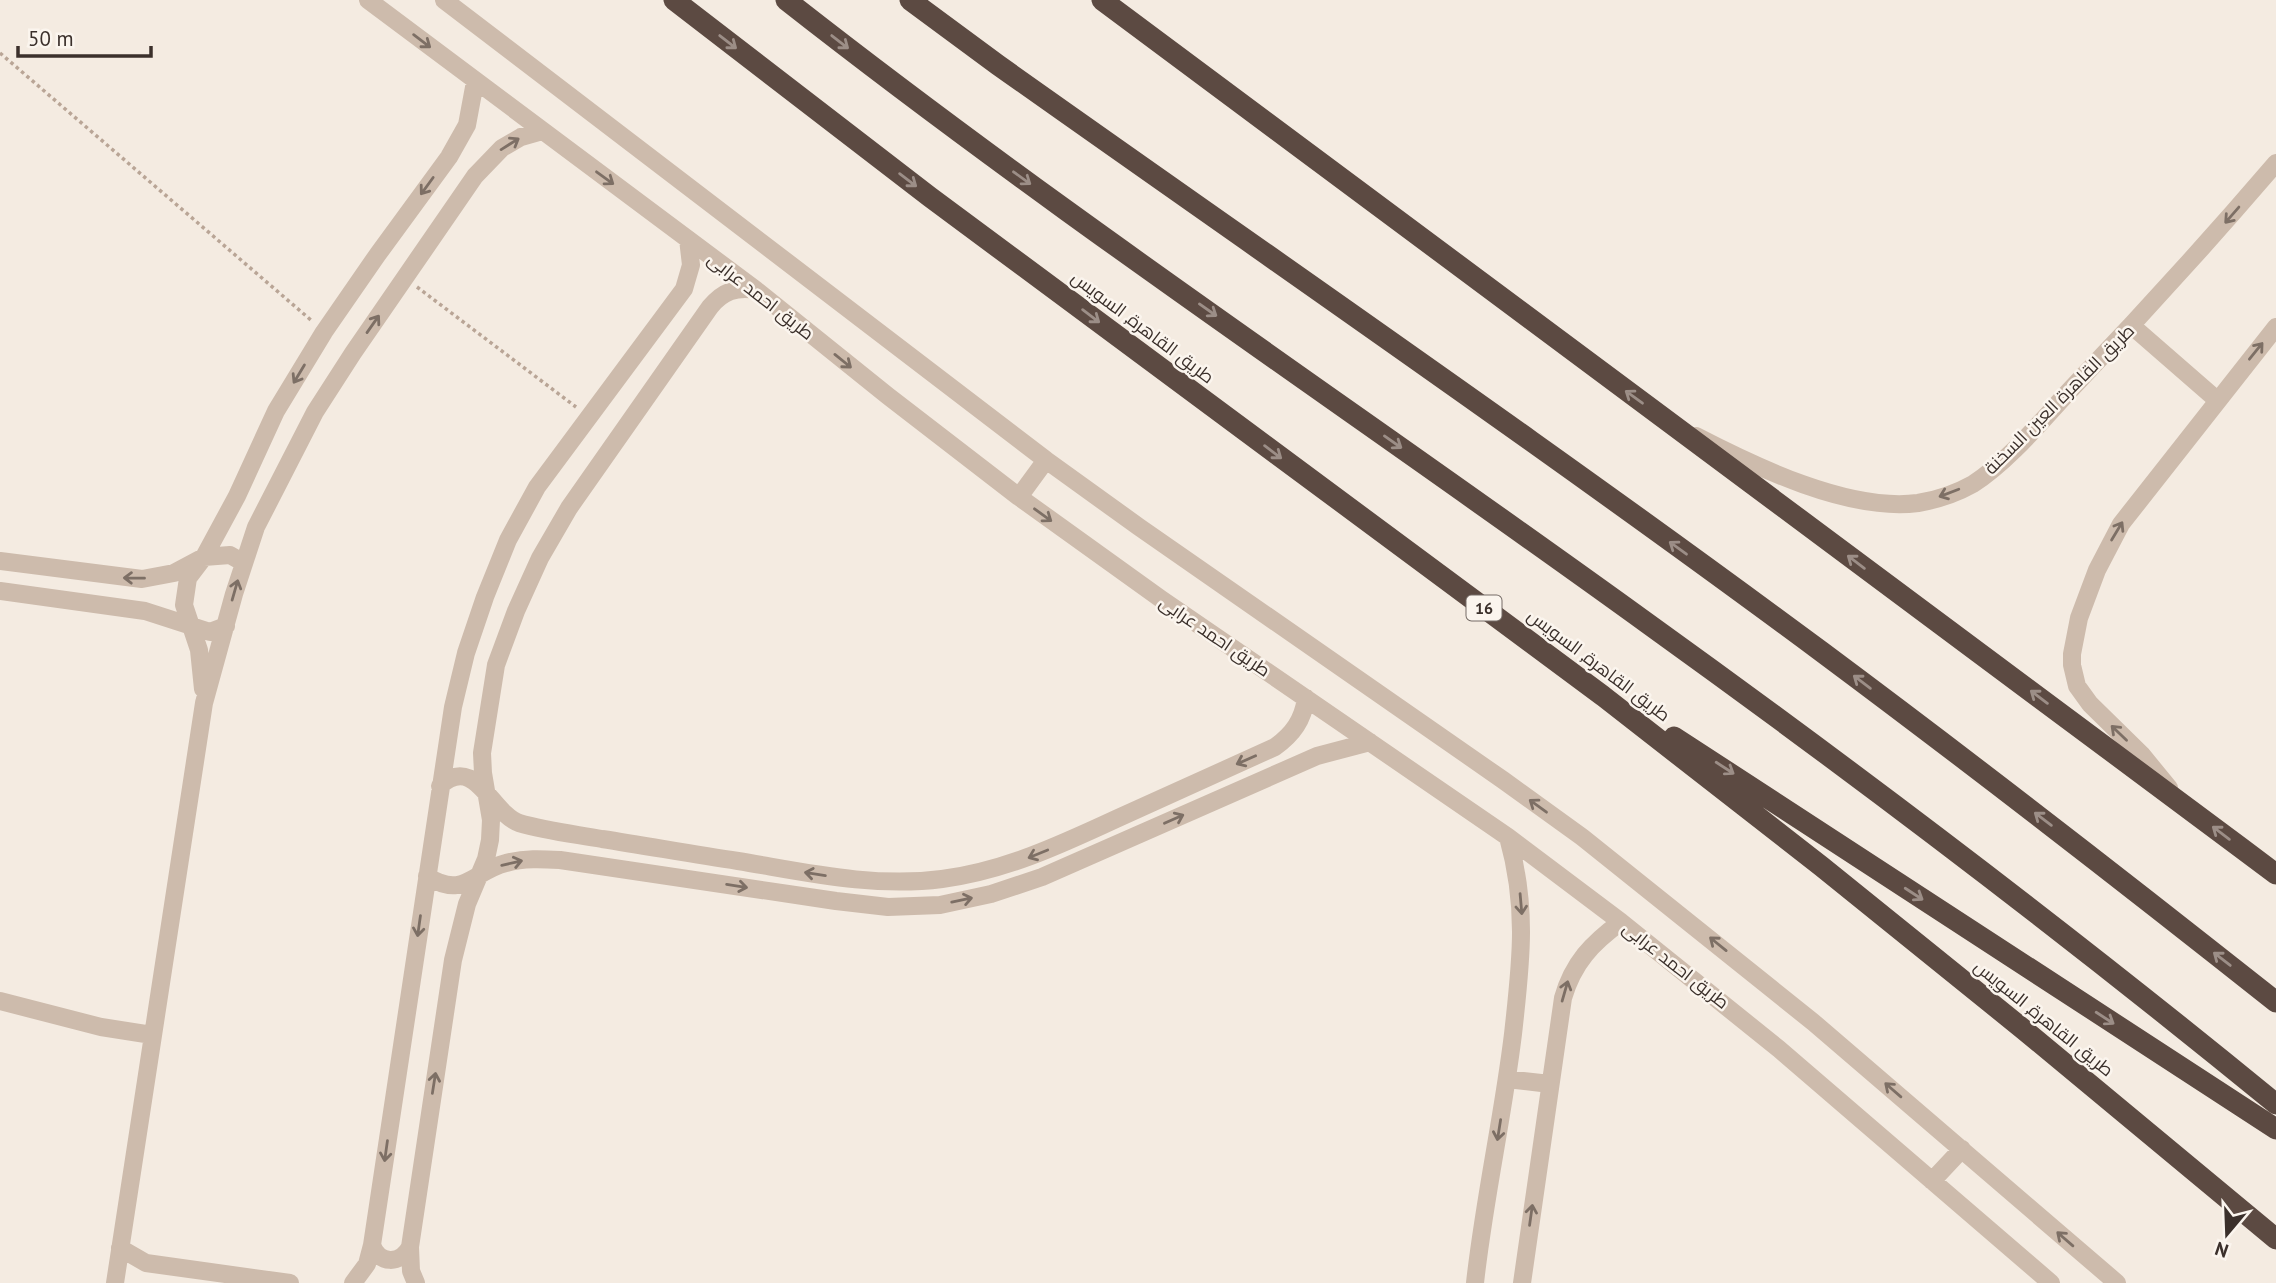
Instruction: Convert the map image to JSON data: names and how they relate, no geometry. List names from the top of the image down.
{
  "streets": {
    "highway": ["طريق القاهرة, السويس", "16"],
    "street": ["طريق احمد عرابى", "طريق القاهرة العين السخنة"]
  },
  "one_way": ["طريق القاهرة العين السخنة"],
  "scale_bar": "50 m",
  "north": "bottom"
}
